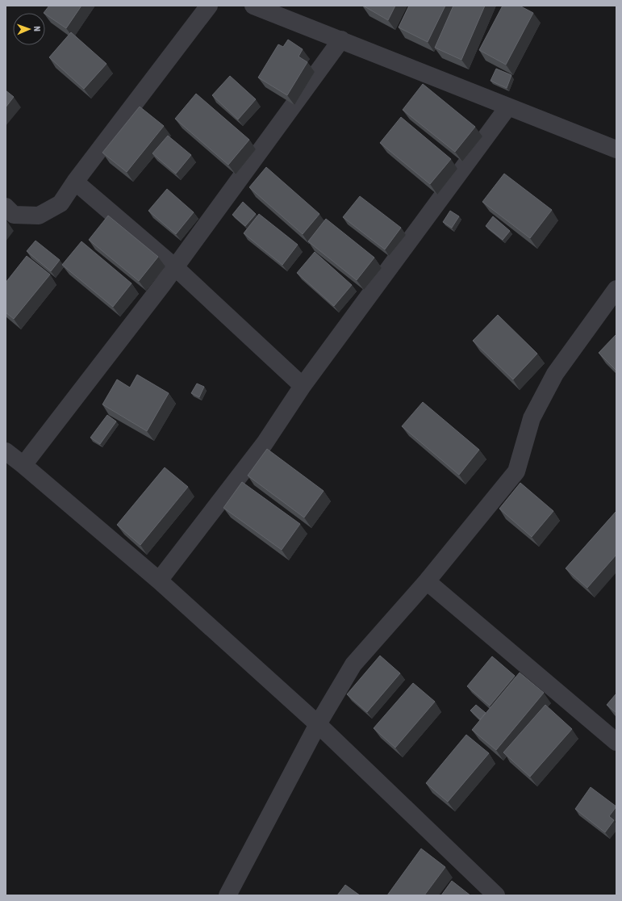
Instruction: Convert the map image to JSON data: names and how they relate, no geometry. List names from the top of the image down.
{
  "north": "right"
}
